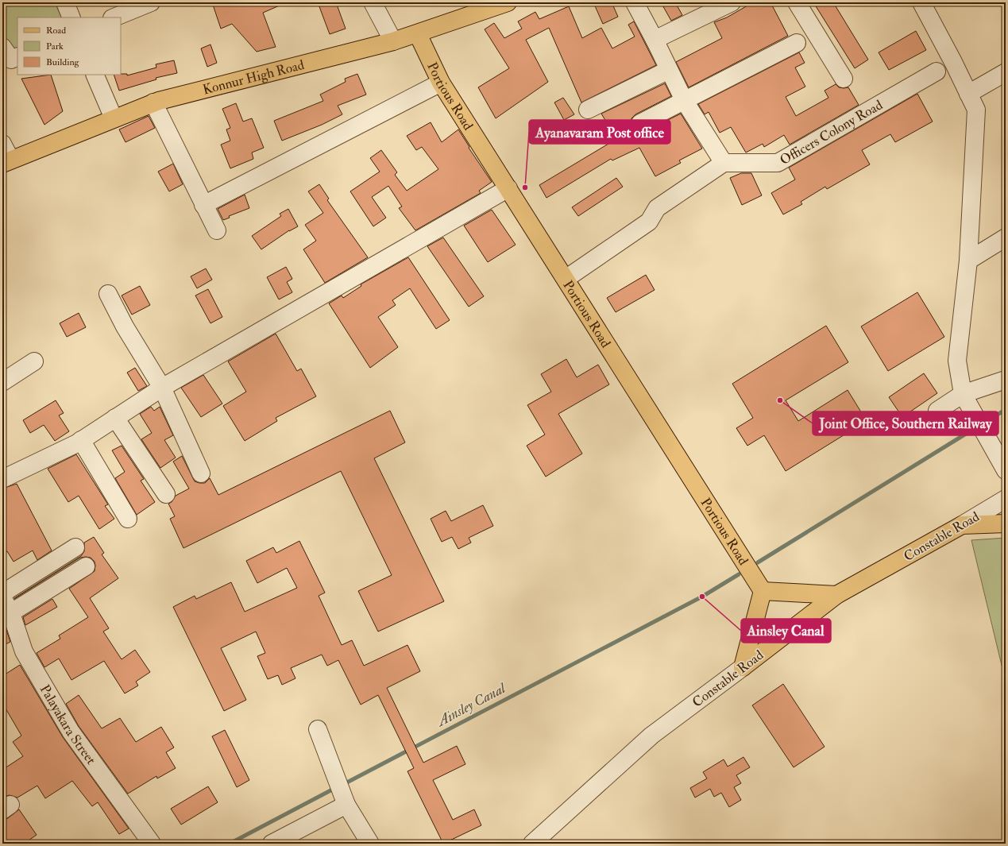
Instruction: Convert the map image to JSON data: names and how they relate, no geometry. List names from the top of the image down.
{
  "streets": {
    "main road": ["Konnur High Road", "Portious Road", "Constable Road"],
    "street": ["Officers Colony Road", "Palayakara Street"]
  },
  "crossings": [
    ["Konnur High Road", "Portious Road"]
  ],
  "water": ["Ainsley Canal"],
  "places": ["Ayanavaram Post office", "Joint Office, Southern Railway", "Ainsley Canal"],
  "legend": ["Road", "Park", "Building"]
}
